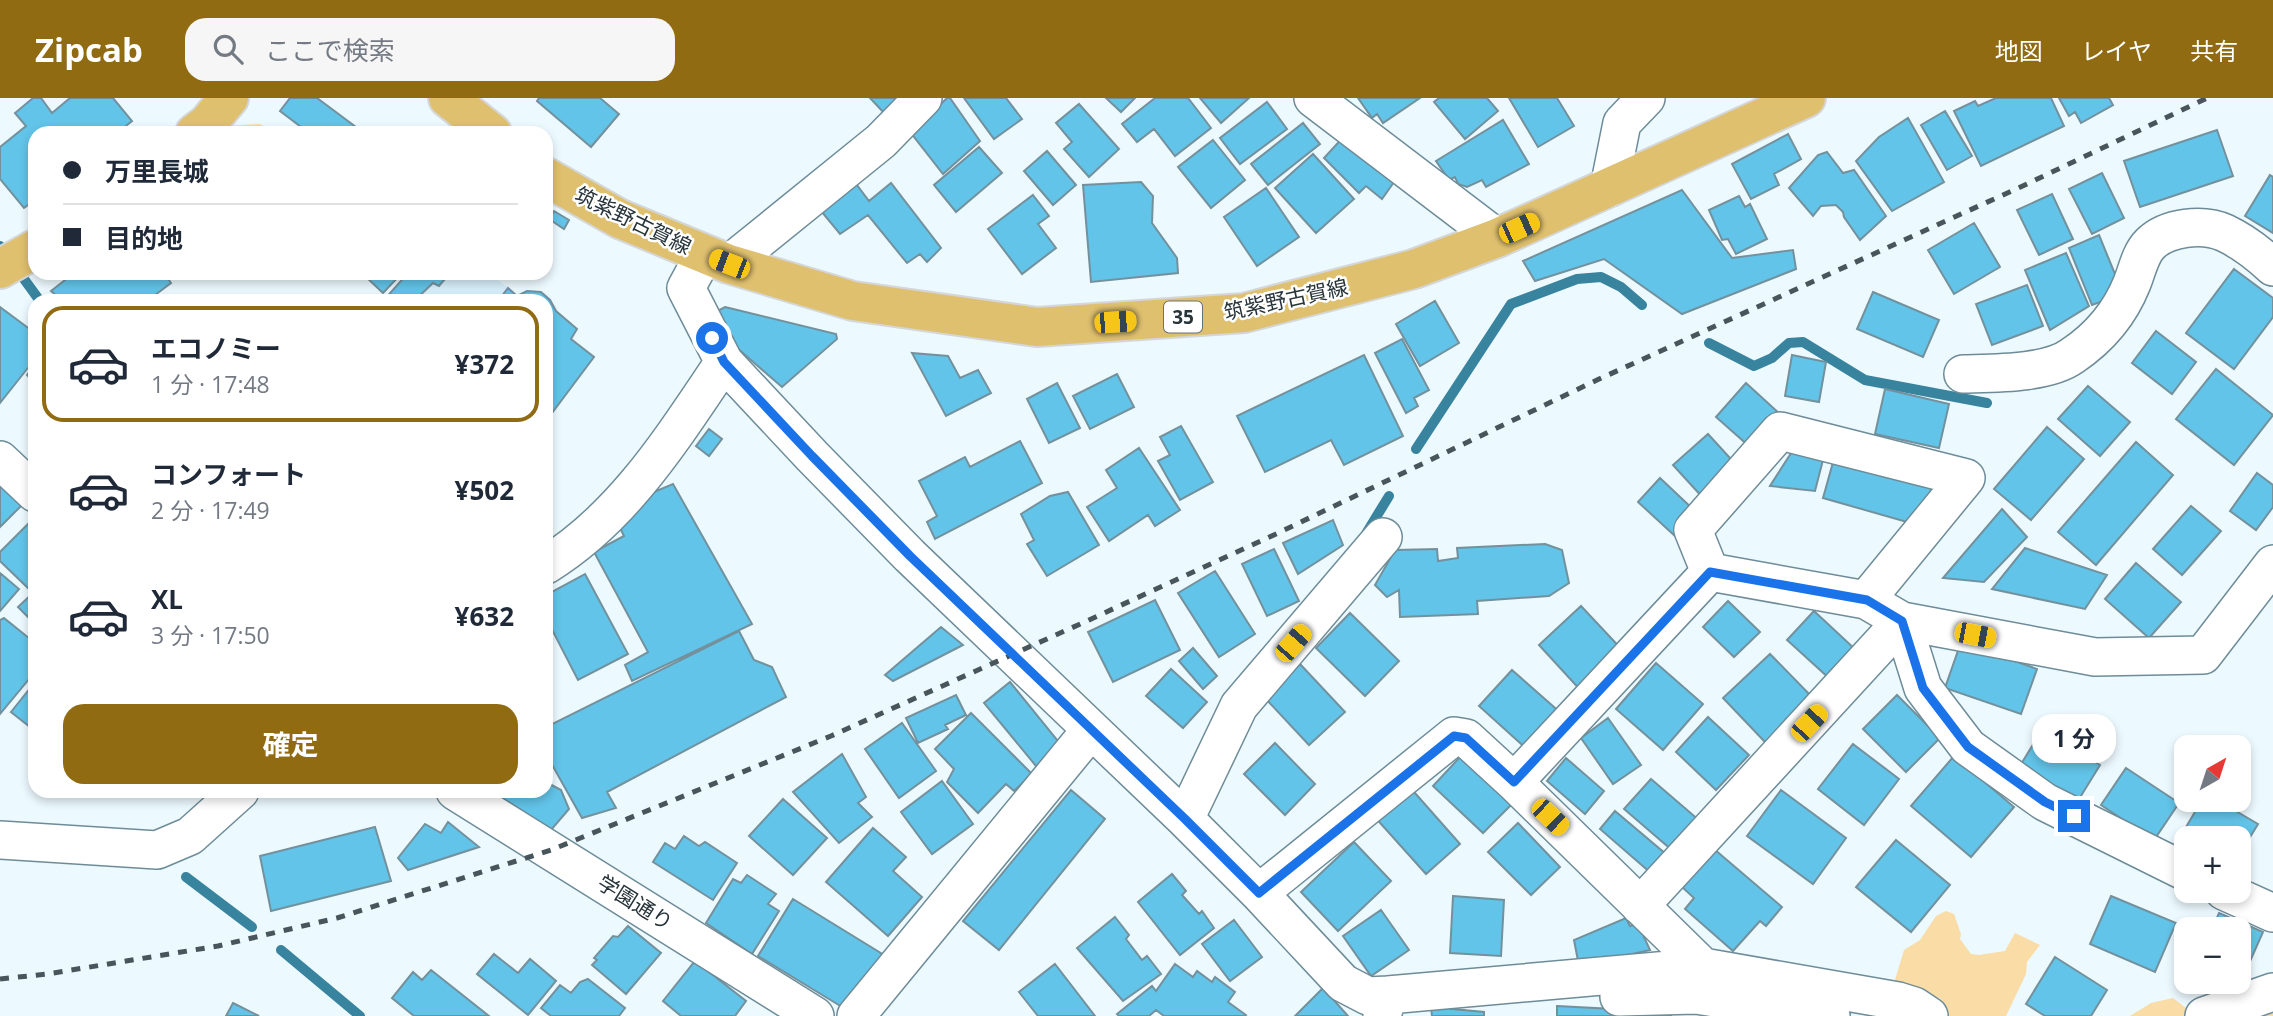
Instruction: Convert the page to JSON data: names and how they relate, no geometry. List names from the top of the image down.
{
  "streets": {
    "main road": ["筑紫野古賀線", "35"],
    "street": ["学園通り"]
  },
  "north": "top right",
  "page": {
    "header": "Zipcab",
    "search": "ここで検索",
    "nav": ["地図", "レイヤ", "共有"],
    "banner": ["万里長城", "目的地"],
    "list": [
      {
        "name": "エコノミー",
        "note": "1 分 · 17:48",
        "value": "¥372"
      },
      {
        "name": "コンフォート",
        "note": "2 分 · 17:49",
        "value": "¥502"
      },
      {
        "name": "XL",
        "note": "3 分 · 17:50",
        "value": "¥632"
      }
    ],
    "buttons": "確定",
    "bubble": "1 分",
    "map_buttons": ["+", "−"]
  }
}
